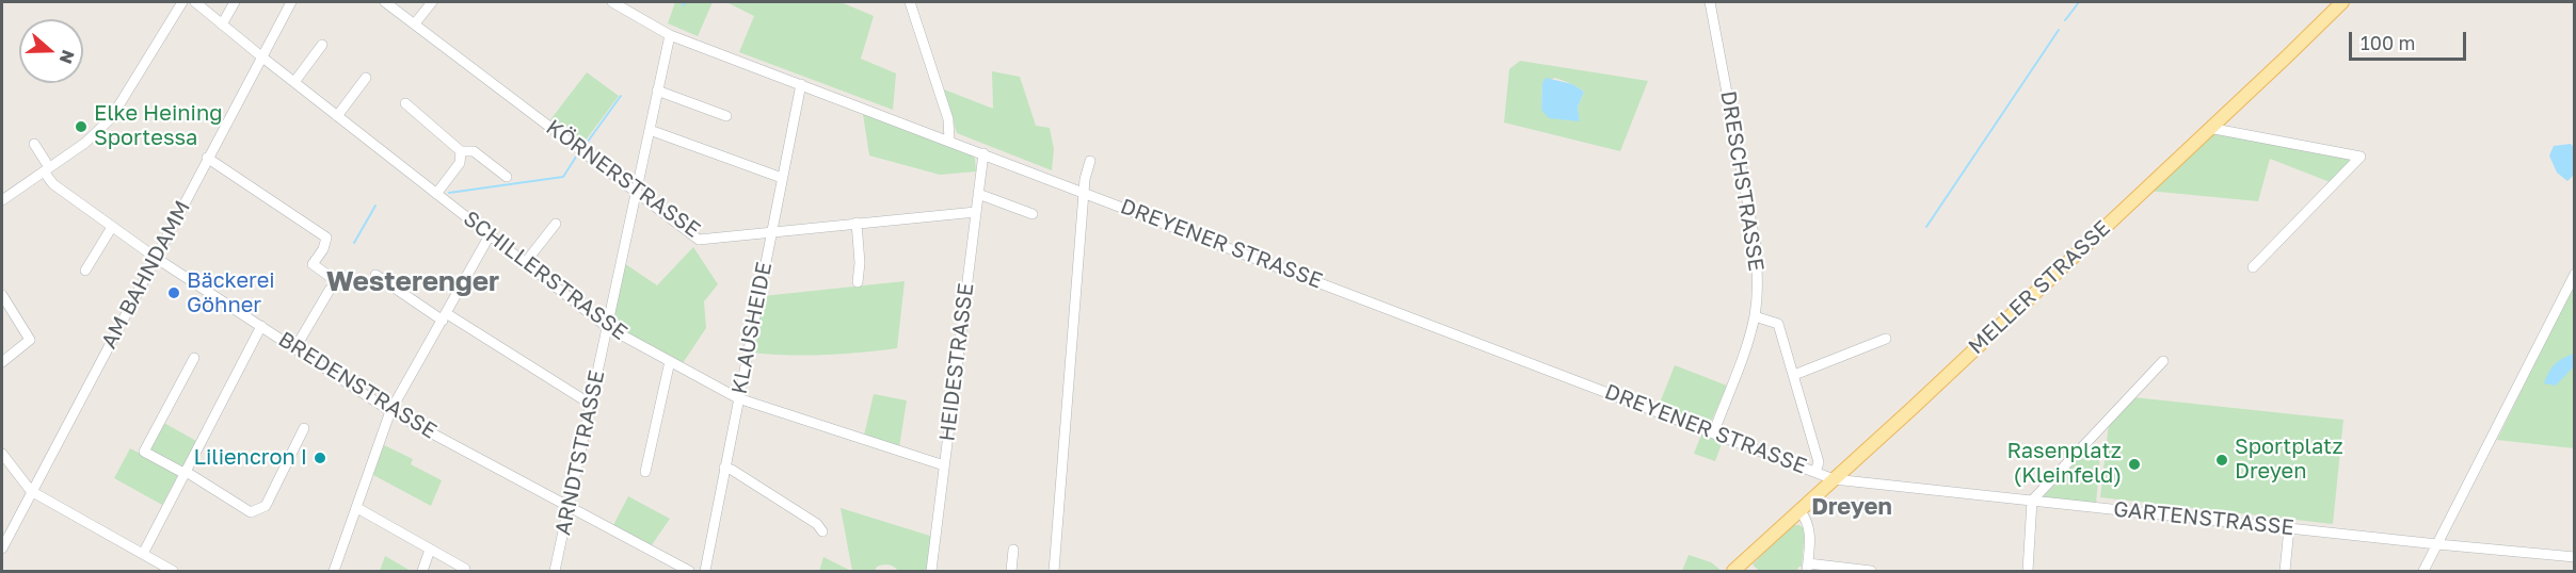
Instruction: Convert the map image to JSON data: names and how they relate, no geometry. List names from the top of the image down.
{
  "streets": {
    "main road": ["MELLER STRASSE"],
    "street": [
      "KÖRNERSTRASSE",
      "DRESCHSTRASSE",
      "DREYENER STRASSE",
      "AM BAHNDAMM",
      "SCHILLERSTRASSE",
      "KLAUSHEIDE",
      "HEIDESTRASSE",
      "BREDENSTRASSE",
      "ARNDTSTRASSE",
      "GARTENSTRASSE"
    ]
  },
  "crossings": [
    ["KÖRNERSTRASSE", "KLAUSHEIDE"],
    ["KÖRNERSTRASSE", "HEIDESTRASSE"],
    ["KÖRNERSTRASSE", "ARNDTSTRASSE"],
    ["DRESCHSTRASSE", "DREYENER STRASSE"],
    ["DREYENER STRASSE", "MELLER STRASSE"],
    ["DREYENER STRASSE", "KLAUSHEIDE"],
    ["DREYENER STRASSE", "HEIDESTRASSE"],
    ["DREYENER STRASSE", "ARNDTSTRASSE"],
    ["DREYENER STRASSE", "GARTENSTRASSE"],
    ["AM BAHNDAMM", "SCHILLERSTRASSE"],
    ["AM BAHNDAMM", "BREDENSTRASSE"],
    ["SCHILLERSTRASSE", "KLAUSHEIDE"],
    ["SCHILLERSTRASSE", "HEIDESTRASSE"],
    ["SCHILLERSTRASSE", "ARNDTSTRASSE"],
    ["MELLER STRASSE", "GARTENSTRASSE"],
    ["BREDENSTRASSE", "ARNDTSTRASSE"]
  ],
  "districts": ["Westerenger", "Dreyen"],
  "places": [
    "Elke Heining Sportessa",
    "Bäckerei Göhner",
    "Liliencron I",
    "Sportplatz Dreyen",
    "Rasenplatz (Kleinfeld)"
  ],
  "scale_bar": "100 m",
  "north": "right"
}
